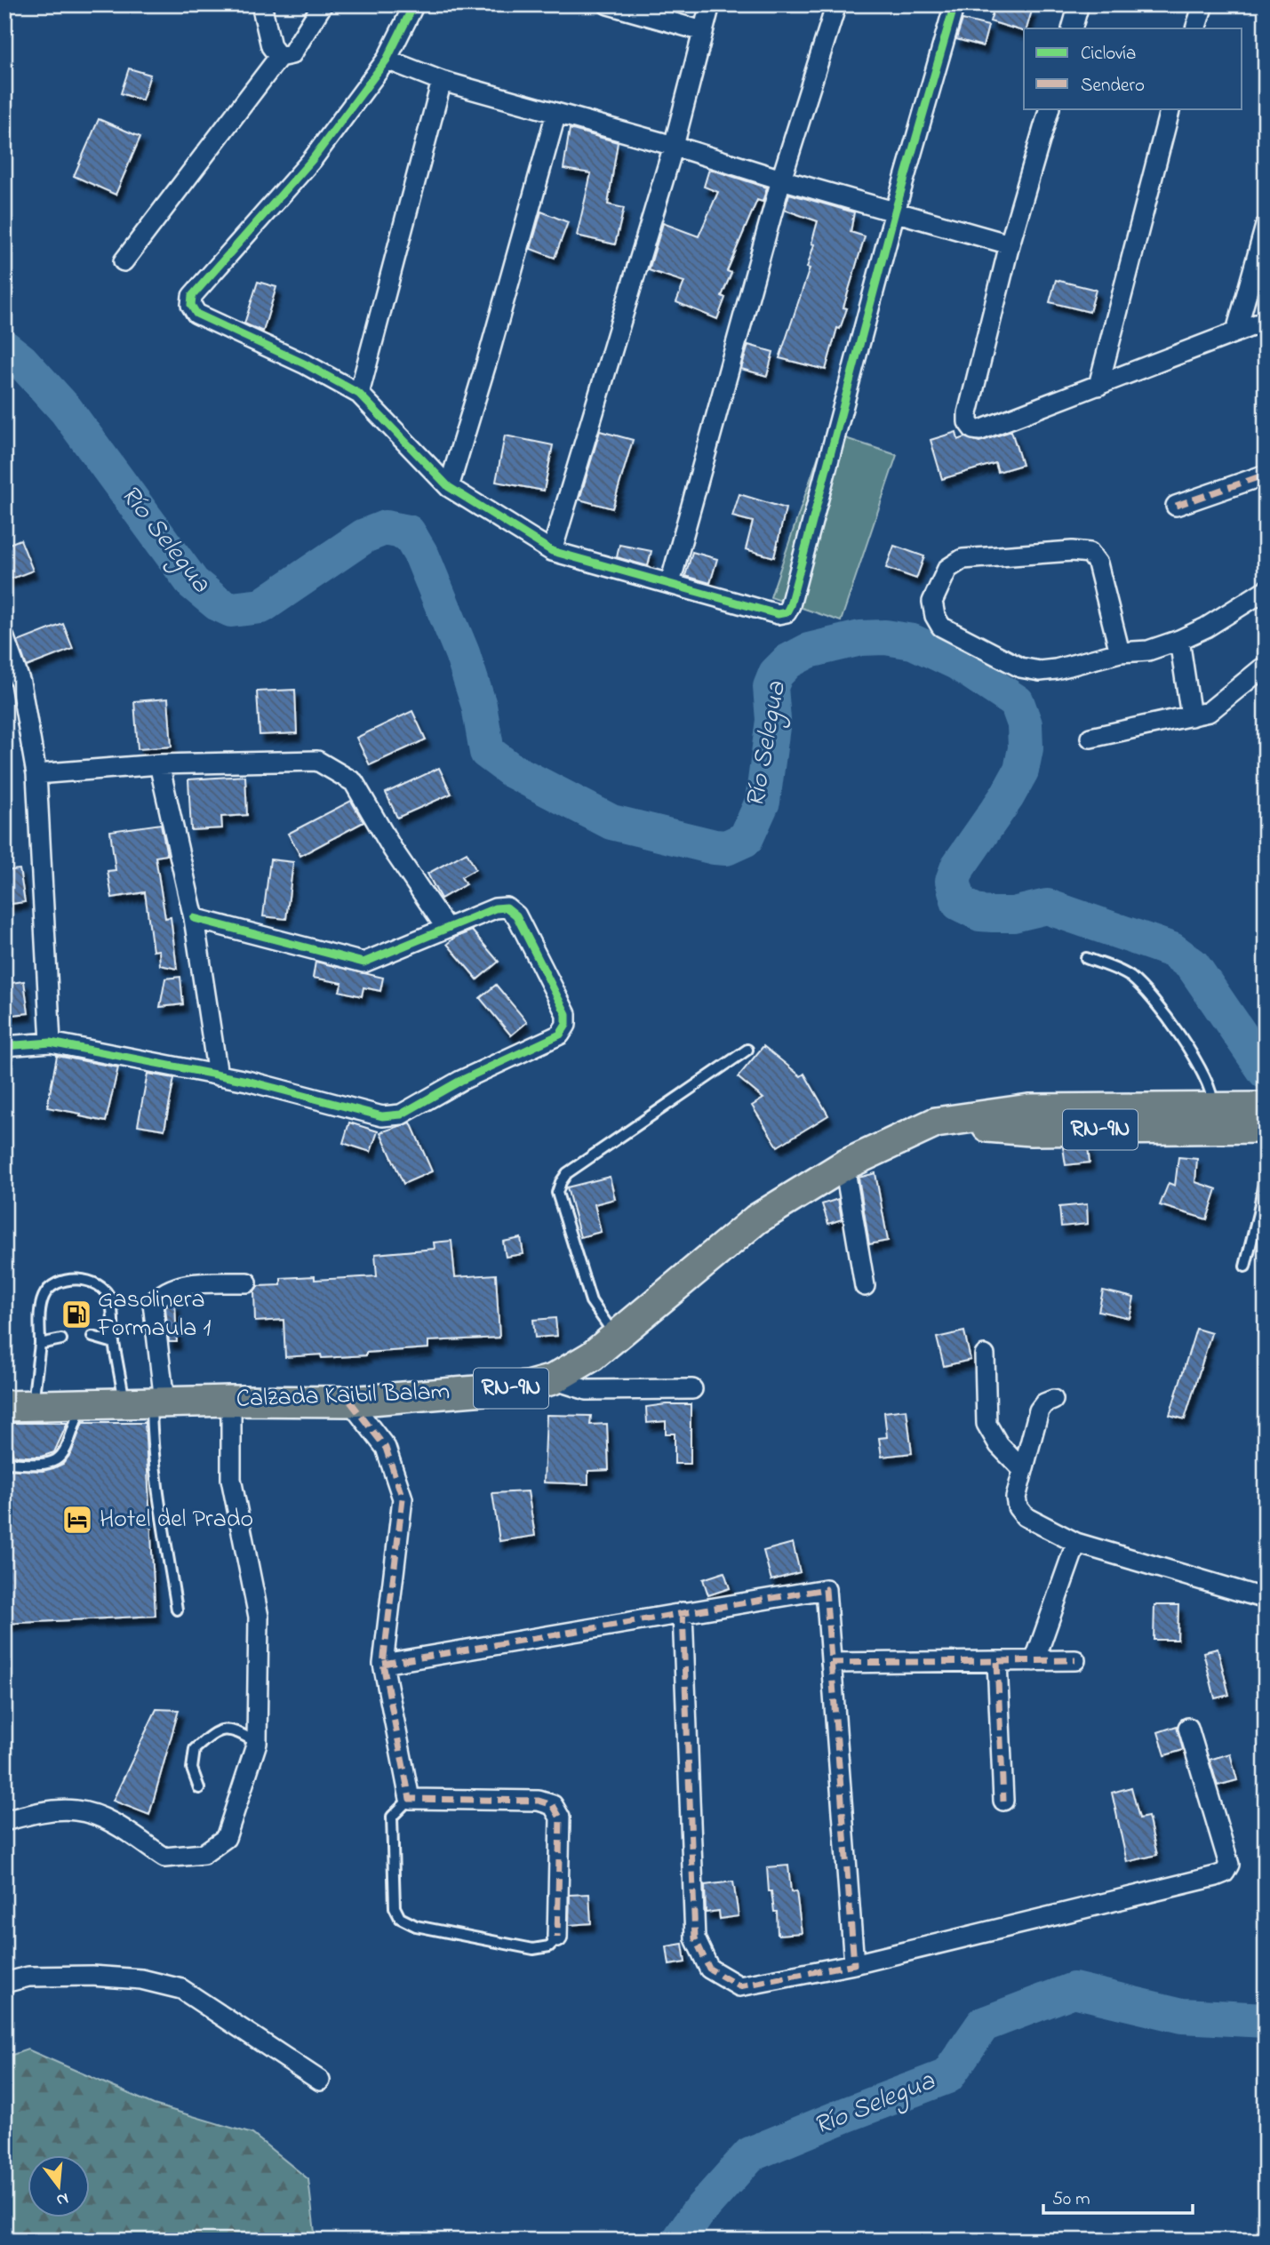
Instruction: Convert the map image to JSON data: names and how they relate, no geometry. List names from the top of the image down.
{
  "streets": {
    "main road": ["RN-9N", "Calzada Kaibil Balam"]
  },
  "water": ["Río Selegua"],
  "places": {
    "fuel station": ["Gasolinera Formaula 1"],
    "hotel": ["Hotel del Prado"]
  },
  "legend": ["Ciclovía", "Sendero"],
  "scale_bar": "50 m",
  "north": "bottom"
}
